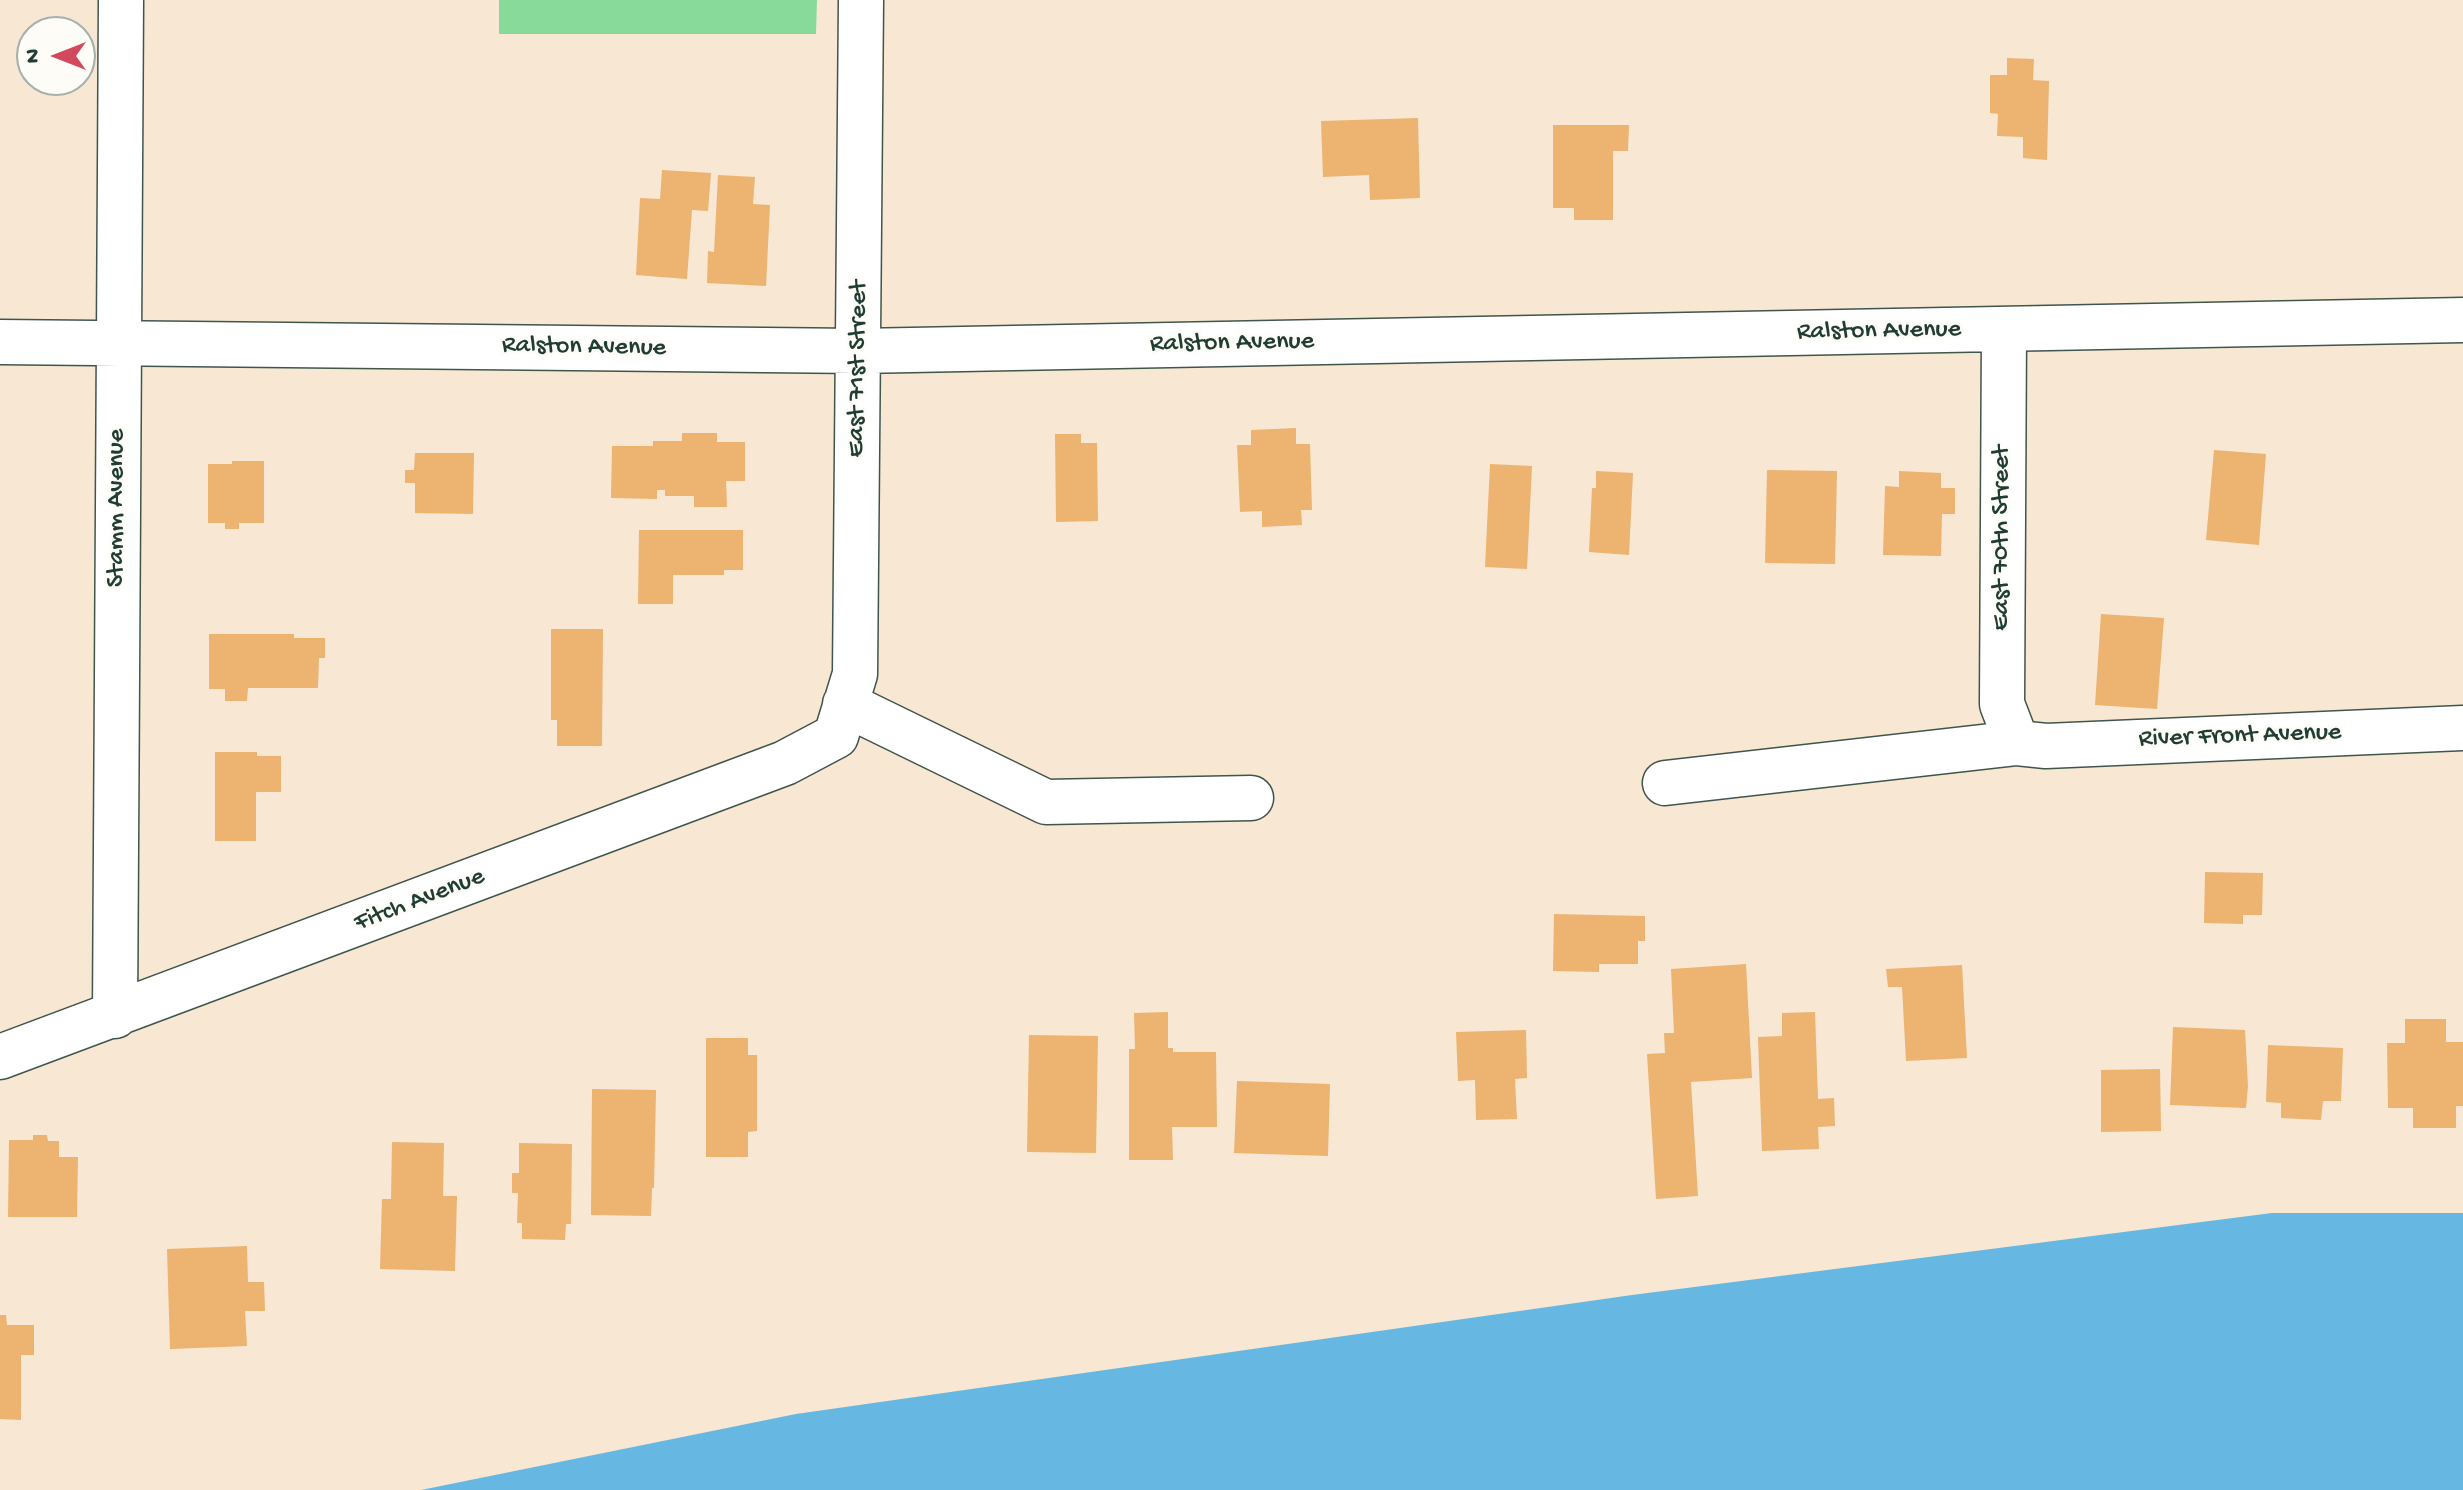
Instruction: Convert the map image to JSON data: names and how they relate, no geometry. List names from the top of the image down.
{
  "streets": {
    "street": [
      "Ralston Avenue",
      "East 71st Street",
      "Stamm Avenue",
      "East 70th Street",
      "River Front Avenue",
      "Fitch Avenue"
    ]
  },
  "crossings": [
    ["Ralston Avenue", "East 71st Street"],
    ["Ralston Avenue", "Stamm Avenue"],
    ["Ralston Avenue", "East 70th Street"],
    ["East 71st Street", "Fitch Avenue"],
    ["Stamm Avenue", "Fitch Avenue"],
    ["East 70th Street", "River Front Avenue"]
  ],
  "north": "left"
}
